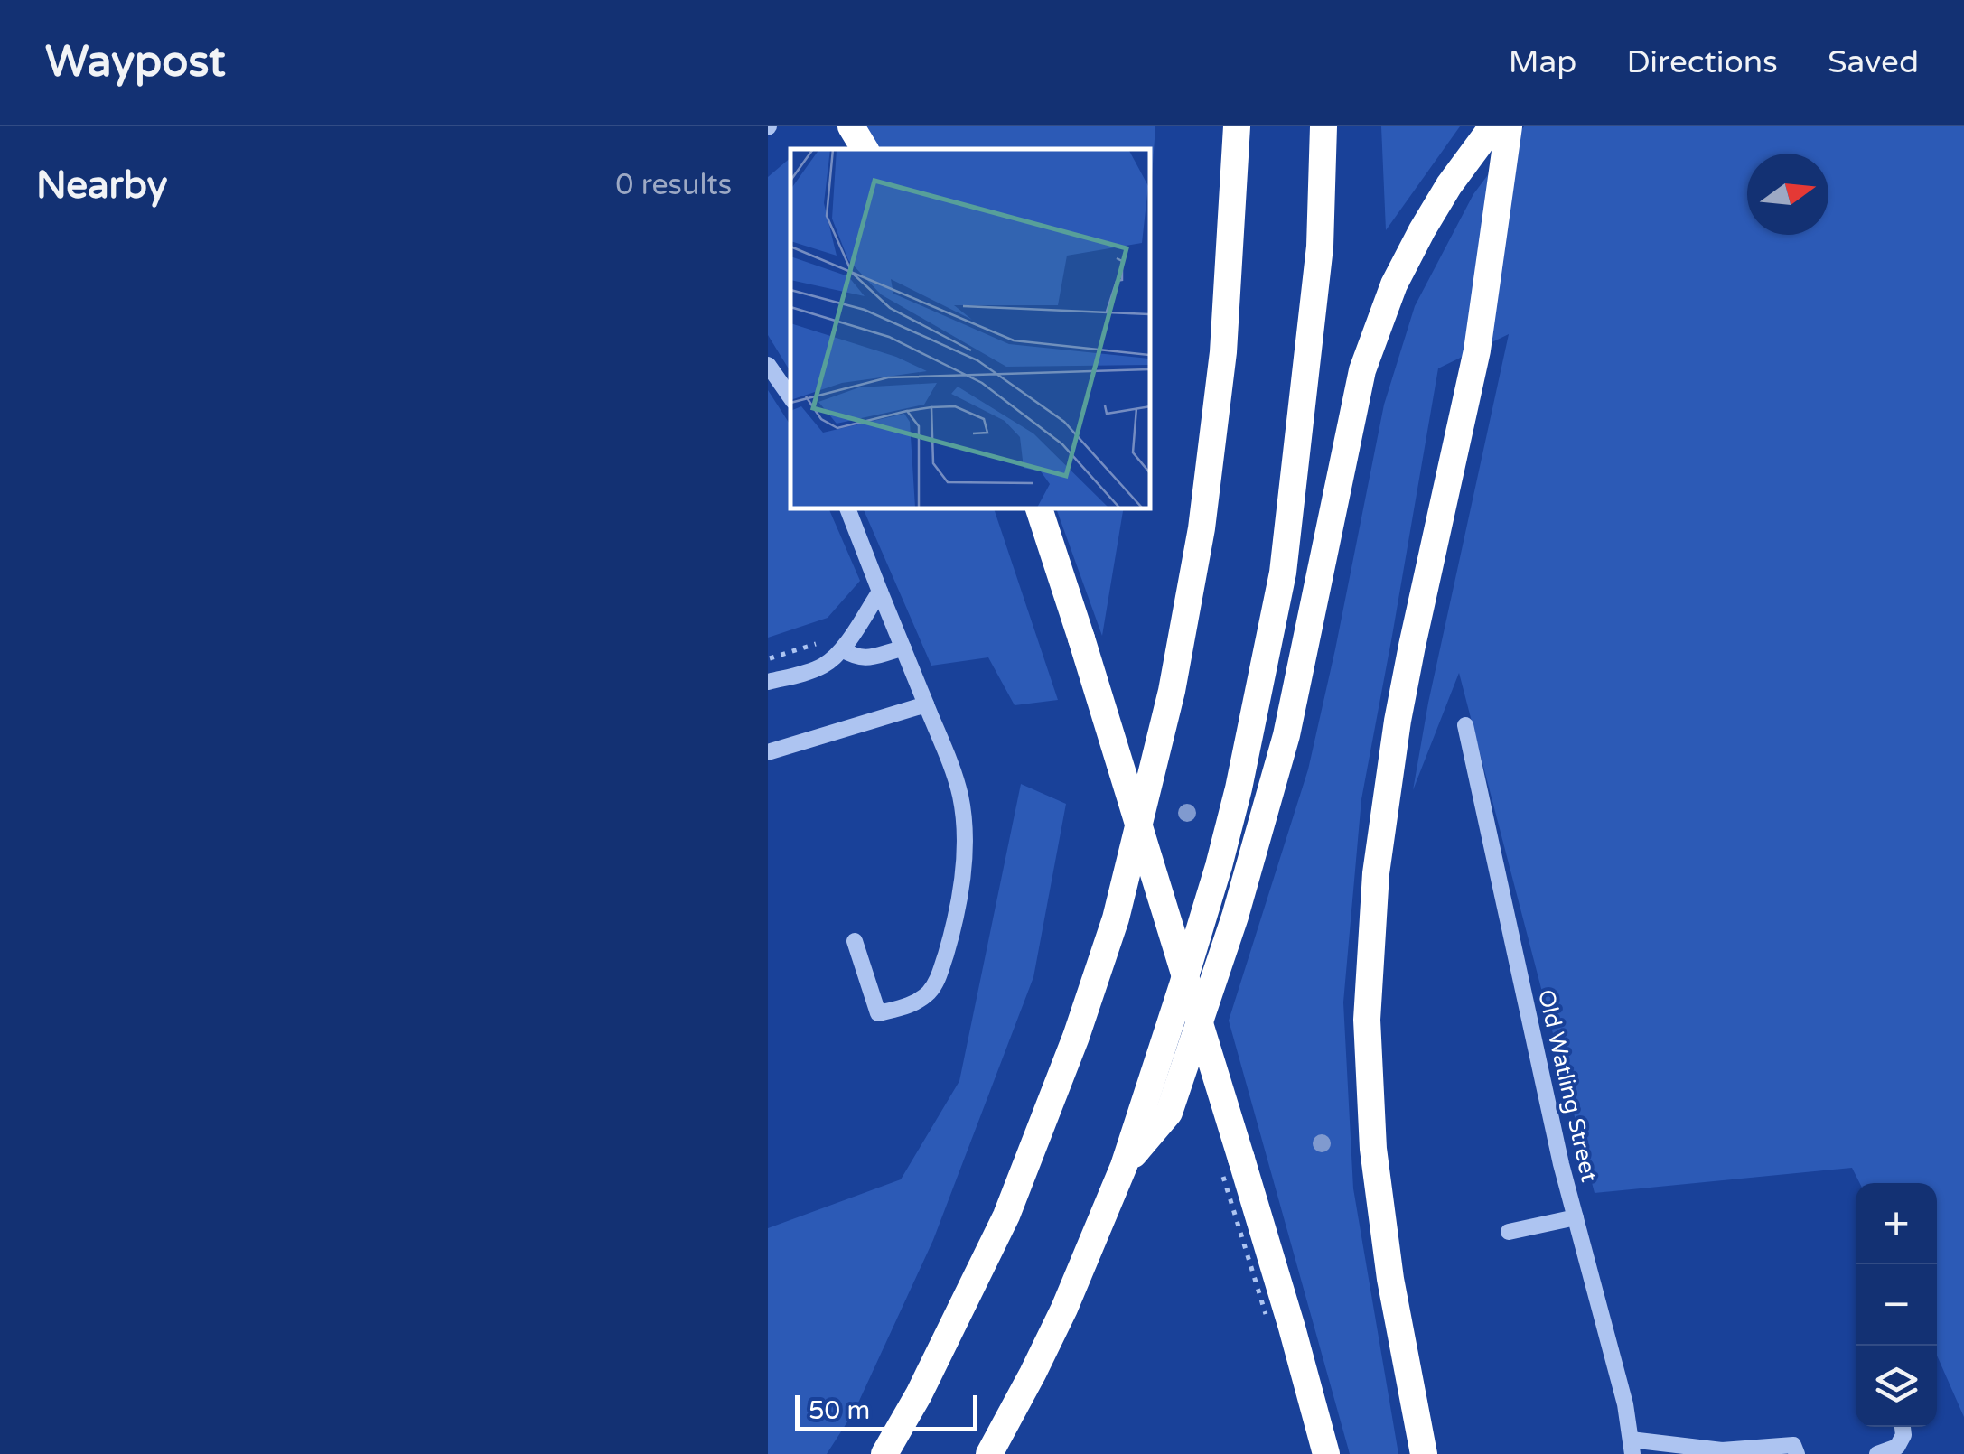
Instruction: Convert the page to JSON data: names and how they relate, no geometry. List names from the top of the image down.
{
  "streets": {
    "street": ["Old Watling Street"]
  },
  "scale_bar": "50 m",
  "north": "right",
  "page": {
    "header": "Waypost",
    "nav": ["Map", "Directions", "Saved"],
    "heading": ["Nearby", "0 results"],
    "map_buttons": ["+", "−"],
    "scale": "50 m"
  }
}
